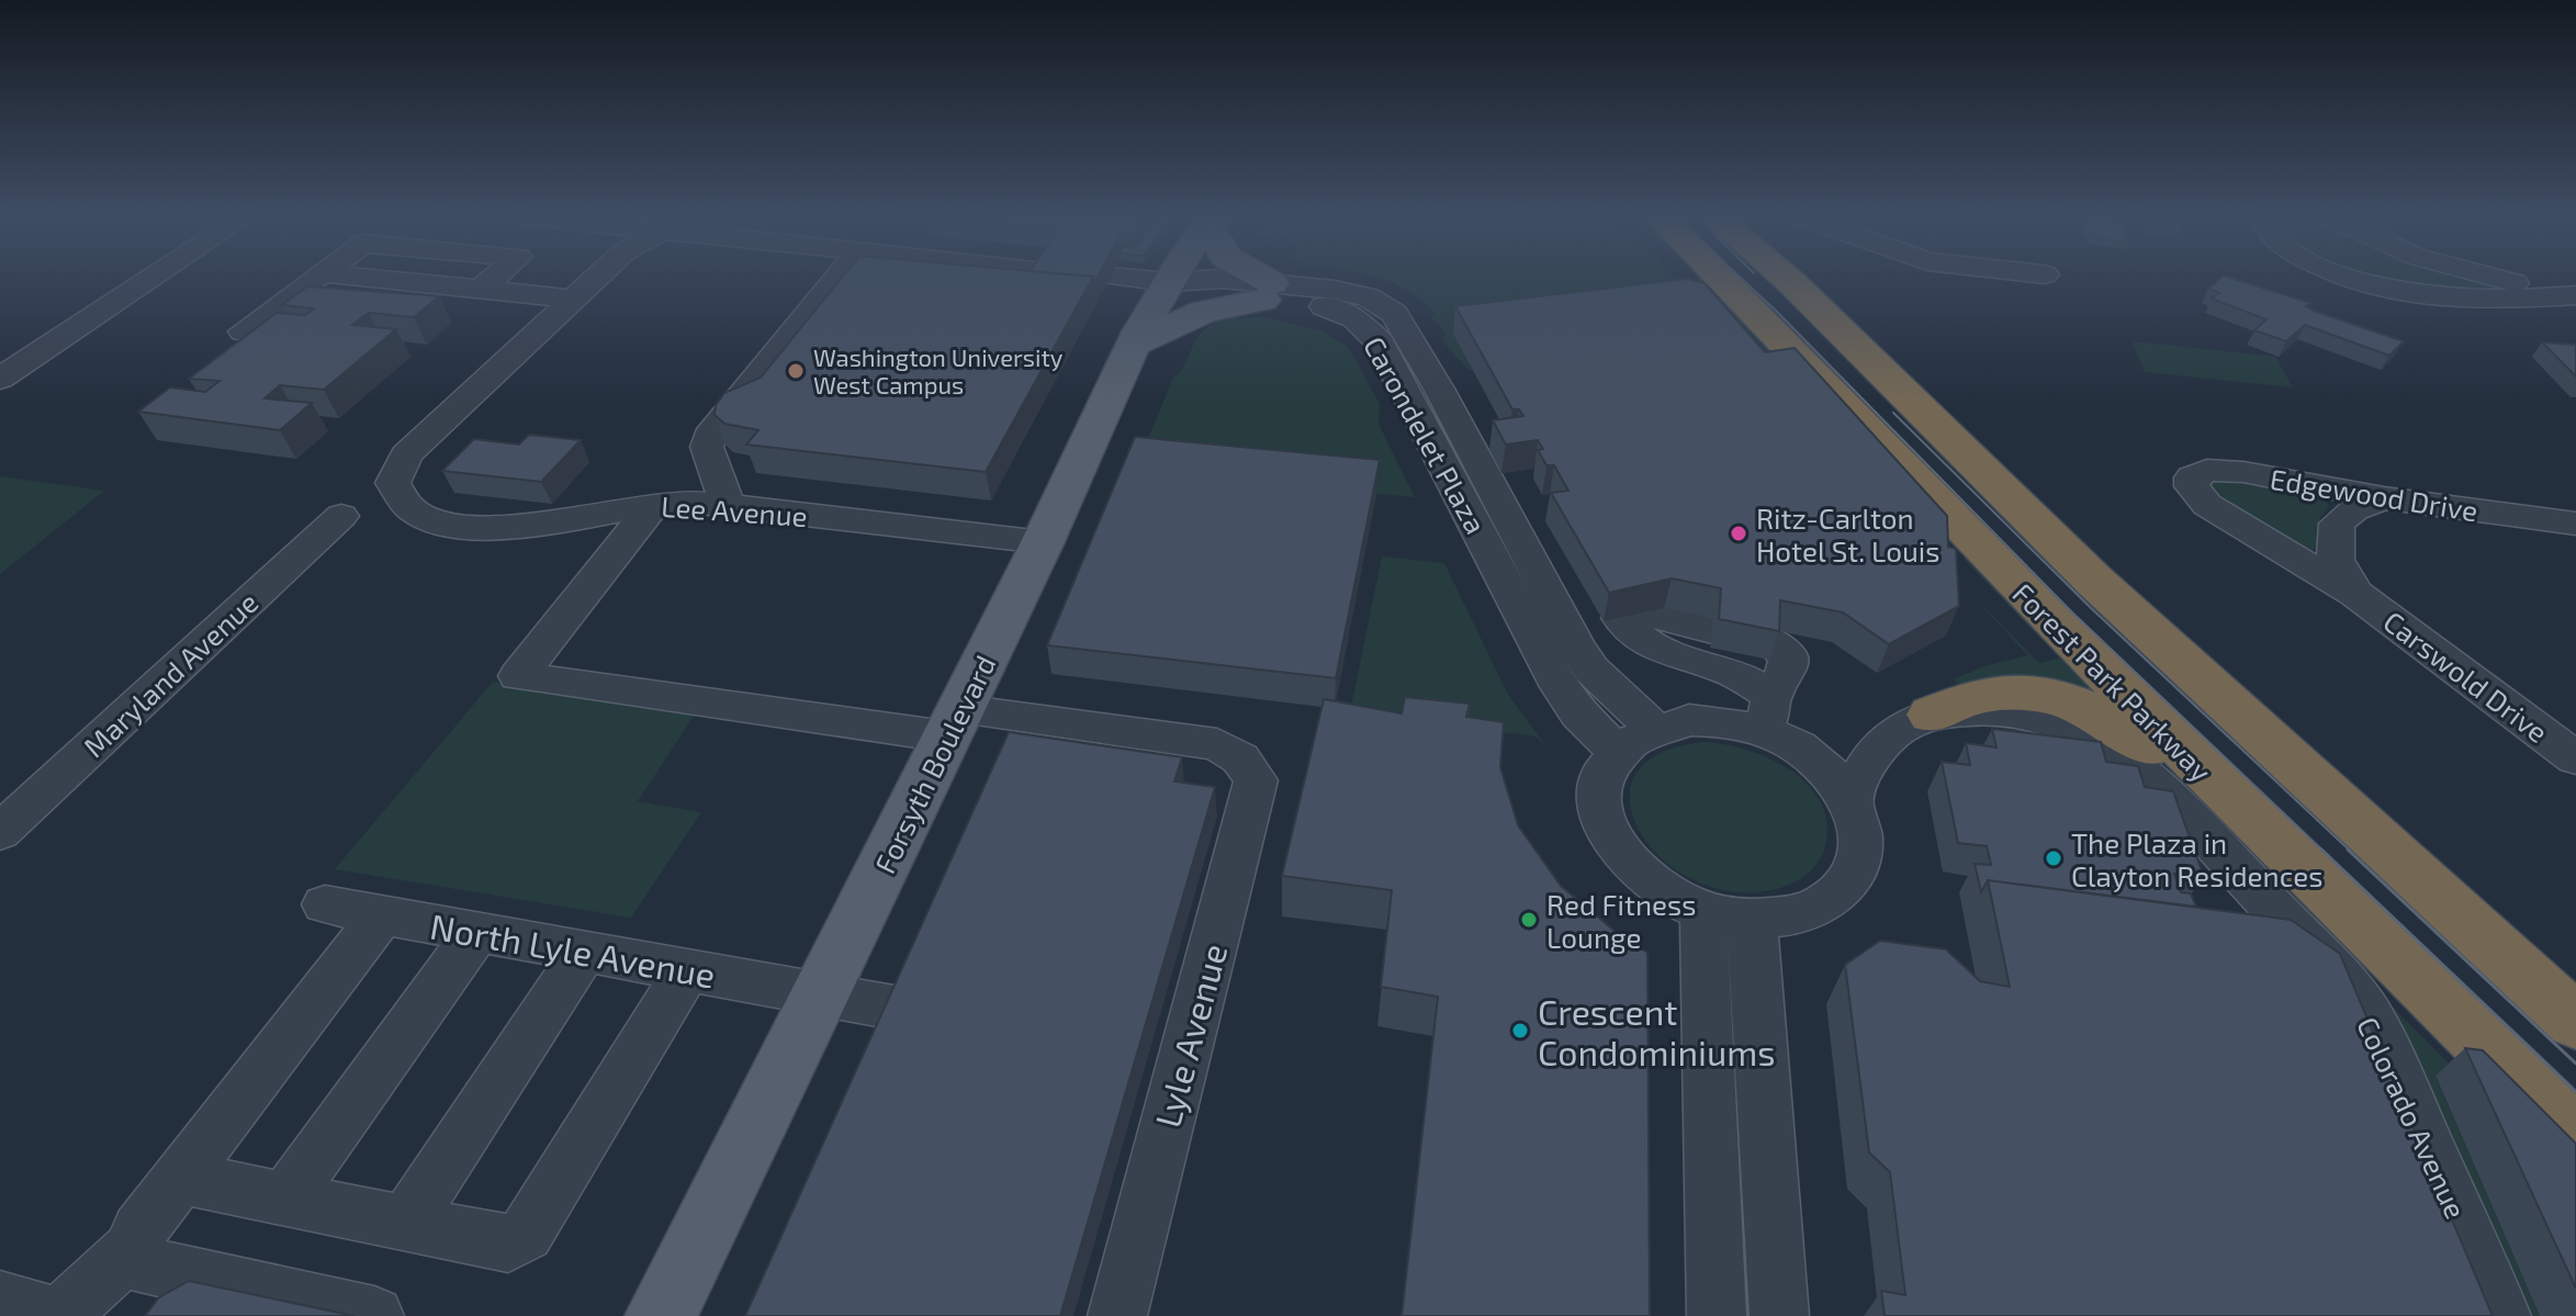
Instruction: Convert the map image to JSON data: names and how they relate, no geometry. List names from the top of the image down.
{
  "streets": {
    "highway": ["Forest Park Parkway"],
    "main road": ["Forsyth Boulevard"],
    "street": [
      "Carondelet Plaza",
      "Edgewood Drive",
      "Lee Avenue",
      "Maryland Avenue",
      "Carswold Drive",
      "North Lyle Avenue",
      "Lyle Avenue",
      "Colorado Avenue"
    ]
  },
  "crossings": [
    ["Carondelet Plaza", "Forsyth Boulevard"],
    ["Carondelet Plaza", "Colorado Avenue"],
    ["Edgewood Drive", "Carswold Drive"],
    ["Lee Avenue", "Forsyth Boulevard"],
    ["Forsyth Boulevard", "North Lyle Avenue"],
    ["Forsyth Boulevard", "Lyle Avenue"]
  ],
  "places": [
    "Washington University West Campus",
    "Ritz-Carlton Hotel St. Louis",
    "The Plaza in Clayton Residences",
    "Red Fitness Lounge",
    "Crescent Condominiums"
  ]
}
